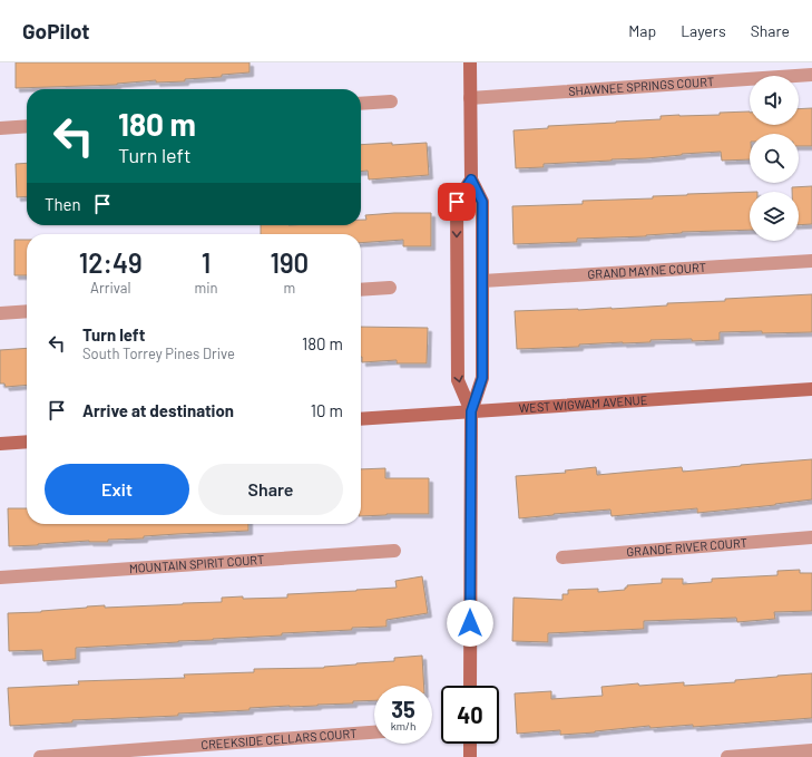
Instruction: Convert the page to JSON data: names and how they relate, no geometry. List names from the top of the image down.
{
  "streets": {
    "street": [
      "SHAWNEE SPRINGS COURT",
      "GRAND MAYNE COURT",
      "WEST WIGWAM AVENUE",
      "GRANDE RIVER COURT",
      "MOUNTAIN SPIRIT COURT",
      "CREEKSIDE CELLARS COURT"
    ]
  },
  "page": {
    "header": "GoPilot",
    "nav": ["Map", "Layers", "Share"],
    "turn": ["180 m", "Turn left"],
    "then": "Then",
    "eta": [
      "12:49",
      "Arrival",
      "1",
      "min",
      "190",
      "m"
    ],
    "list": [
      {
        "name": "Turn left",
        "note": "South Torrey Pines Drive",
        "value": "180 m"
      },
      {
        "name": "Arrive at destination",
        "value": "10 m"
      }
    ],
    "buttons": ["Exit", "Share"],
    "speed": "35 km/h",
    "limit": "40"
  }
}
